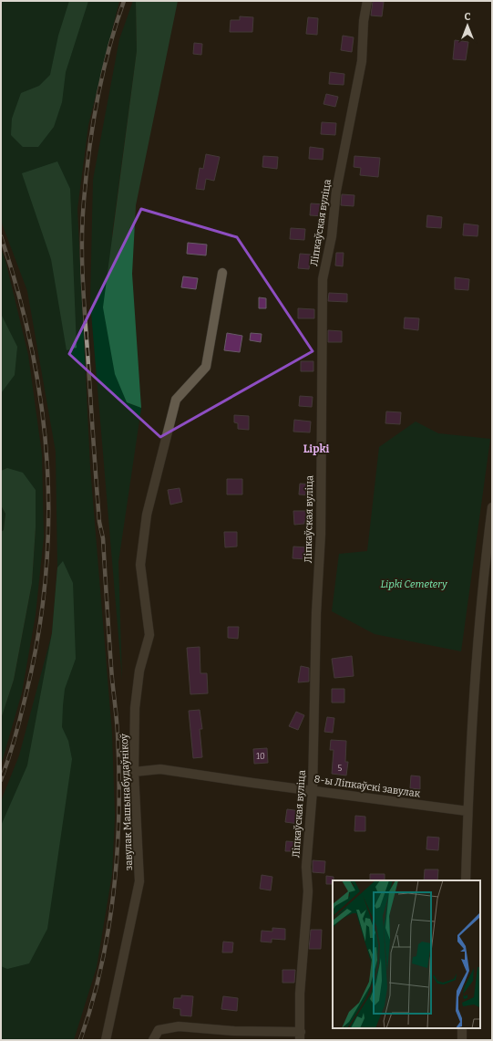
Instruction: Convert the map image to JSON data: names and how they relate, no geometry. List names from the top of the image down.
{
  "streets": {
    "street": ["Ліпкаўская вуліца", "8-ы Ліпкаўскі завулак", "завулак Машынабудаўнікоў"]
  },
  "crossings": [
    ["Ліпкаўская вуліца", "8-ы Ліпкаўскі завулак"],
    ["8-ы Ліпкаўскі завулак", "завулак Машынабудаўнікоў"]
  ],
  "districts": ["Lipki"],
  "parks": ["Lipki Cemetery"],
  "house_numbers": ["10", "5"],
  "north": "top"
}
